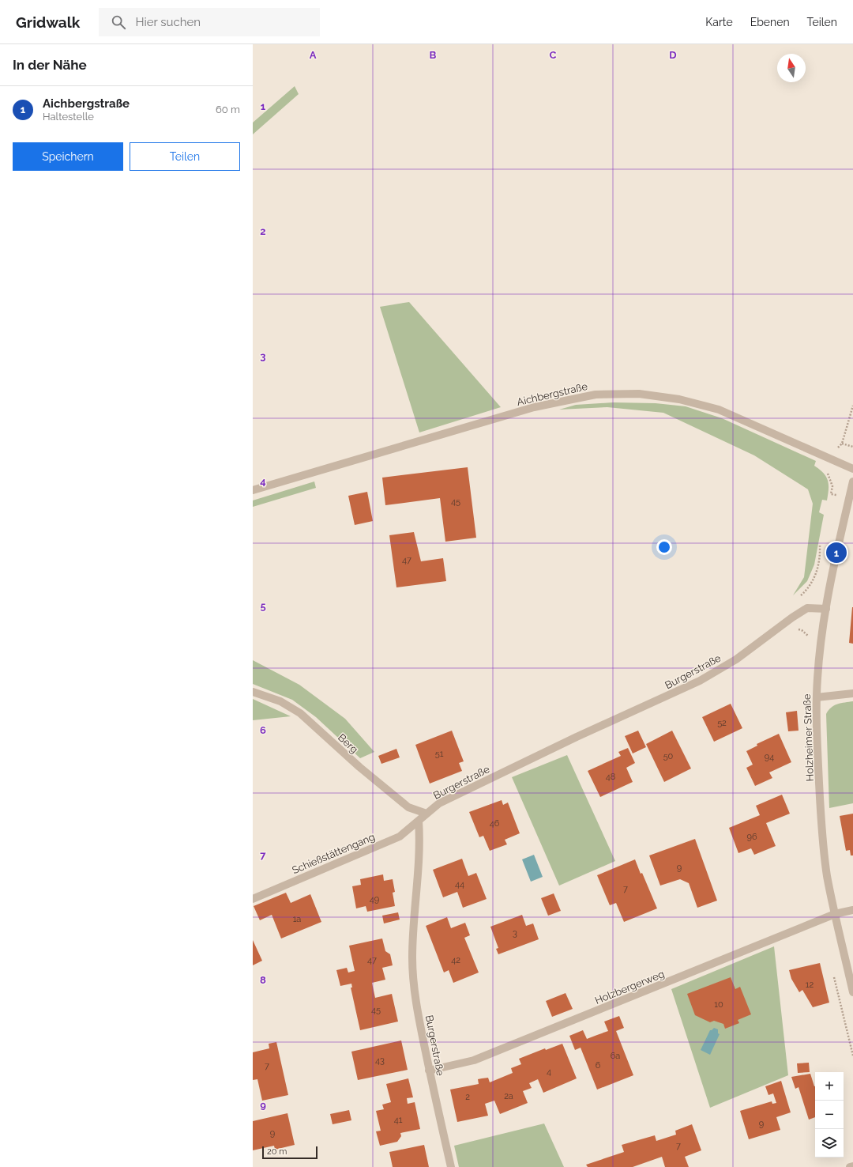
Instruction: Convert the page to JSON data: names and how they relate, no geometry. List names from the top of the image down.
{
  "streets": {
    "street": [
      "Aichbergstraße",
      "Burgerstraße",
      "Holzheimer Straße",
      "Berg",
      "Schießstättengang",
      "Holzbergerweg"
    ]
  },
  "crossings": [
    ["Burgerstraße", "Holzheimer Straße"],
    ["Burgerstraße", "Berg"],
    ["Burgerstraße", "Schießstättengang"],
    ["Burgerstraße", "Holzbergerweg"],
    ["Holzheimer Straße", "Holzbergerweg"]
  ],
  "house_numbers": [
    "45",
    "47",
    "52",
    "51",
    "50",
    "94",
    "48",
    "46",
    "96",
    "9",
    "44",
    "7",
    "49",
    "1a",
    "3",
    "47",
    "42",
    "12",
    "10",
    "45",
    "6a",
    "43",
    "6",
    "7",
    "4",
    "2a",
    "2",
    "41",
    "9",
    "9",
    "7"
  ],
  "scale_bar": "20 m",
  "north": "top",
  "page": {
    "header": "Gridwalk",
    "search": "Hier suchen",
    "nav": ["Karte", "Ebenen", "Teilen"],
    "heading": "In der Nähe",
    "list": [
      {
        "mark": "1",
        "name": "Aichbergstraße",
        "note": "Haltestelle",
        "value": "60 m"
      }
    ],
    "buttons": ["Speichern", "Teilen"],
    "pins": "1",
    "map_buttons": ["+", "−"],
    "scale": "20 m"
  },
  "grid": {
    "columns": [
      "A",
      "B",
      "C",
      "D"
    ],
    "rows": [
      "1",
      "2",
      "3",
      "4",
      "5",
      "6",
      "7",
      "8",
      "9"
    ]
  }
}
